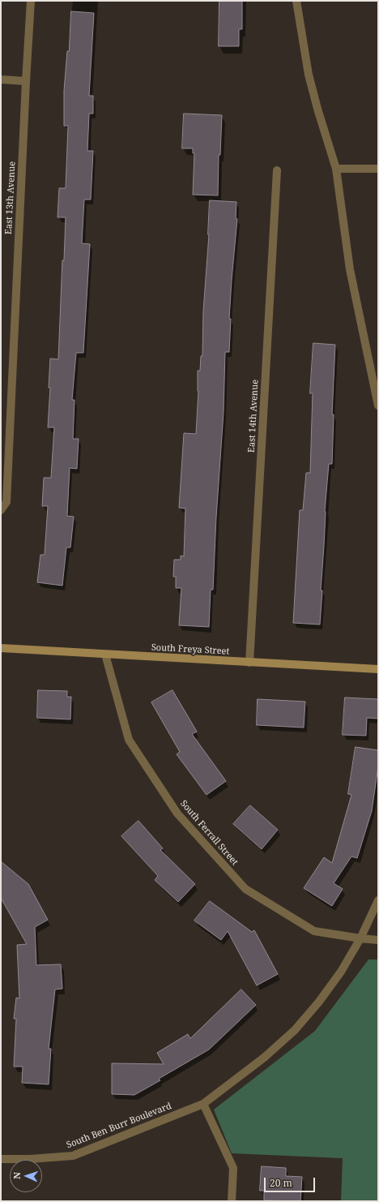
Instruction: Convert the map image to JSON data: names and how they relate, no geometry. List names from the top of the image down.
{
  "streets": {
    "main road": ["South Freya Street"],
    "street": [
      "East 13th Avenue",
      "East 14th Avenue",
      "South Ferrall Street",
      "South Ben Burr Boulevard"
    ]
  },
  "crossings": [
    ["East 14th Avenue", "South Freya Street"],
    ["South Freya Street", "South Ferrall Street"],
    ["South Ferrall Street", "South Ben Burr Boulevard"]
  ],
  "scale_bar": "20 m",
  "north": "left"
}
